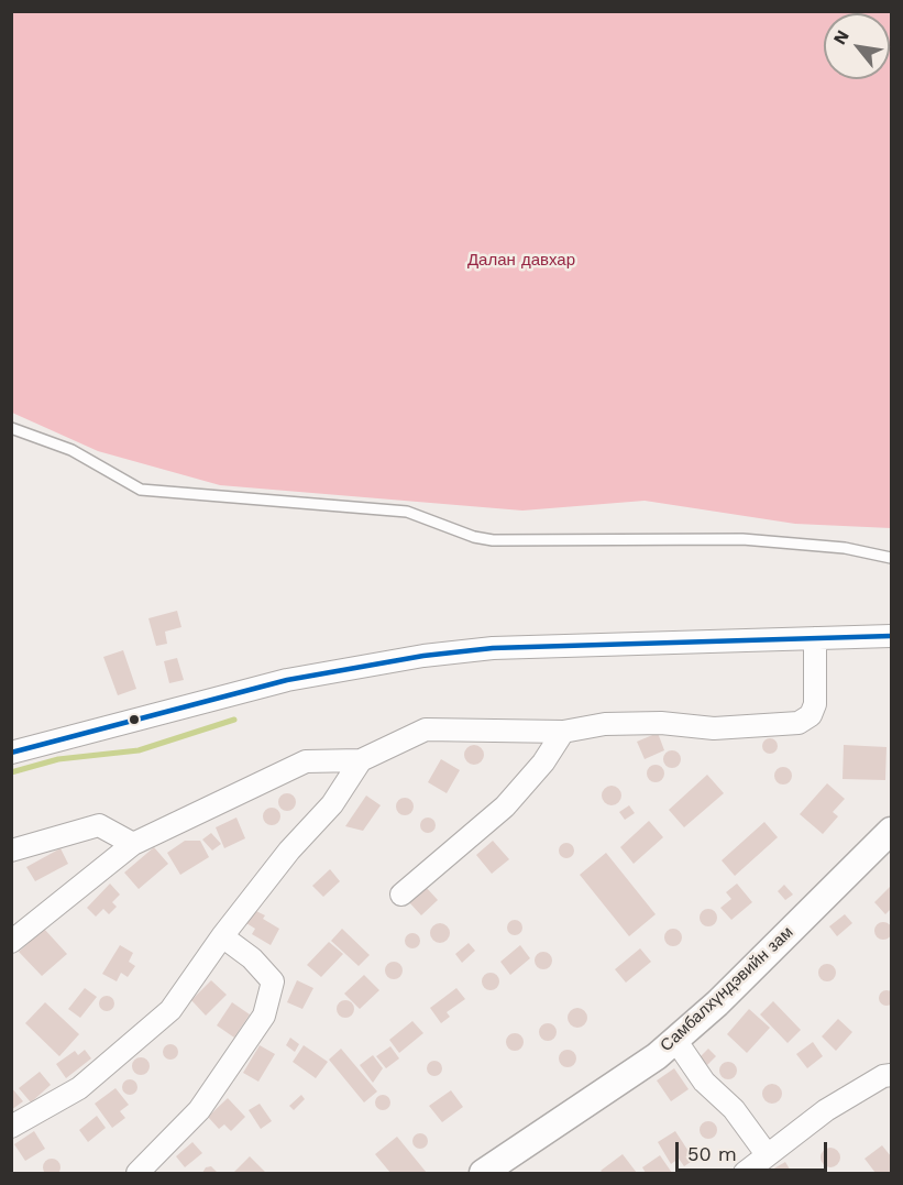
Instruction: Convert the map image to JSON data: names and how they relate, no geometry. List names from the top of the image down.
{
  "streets": {
    "street": ["Самбалхүндэвийн зам"]
  },
  "parks": ["Далан давхар"],
  "scale_bar": "50 m",
  "north": "top left"
}
